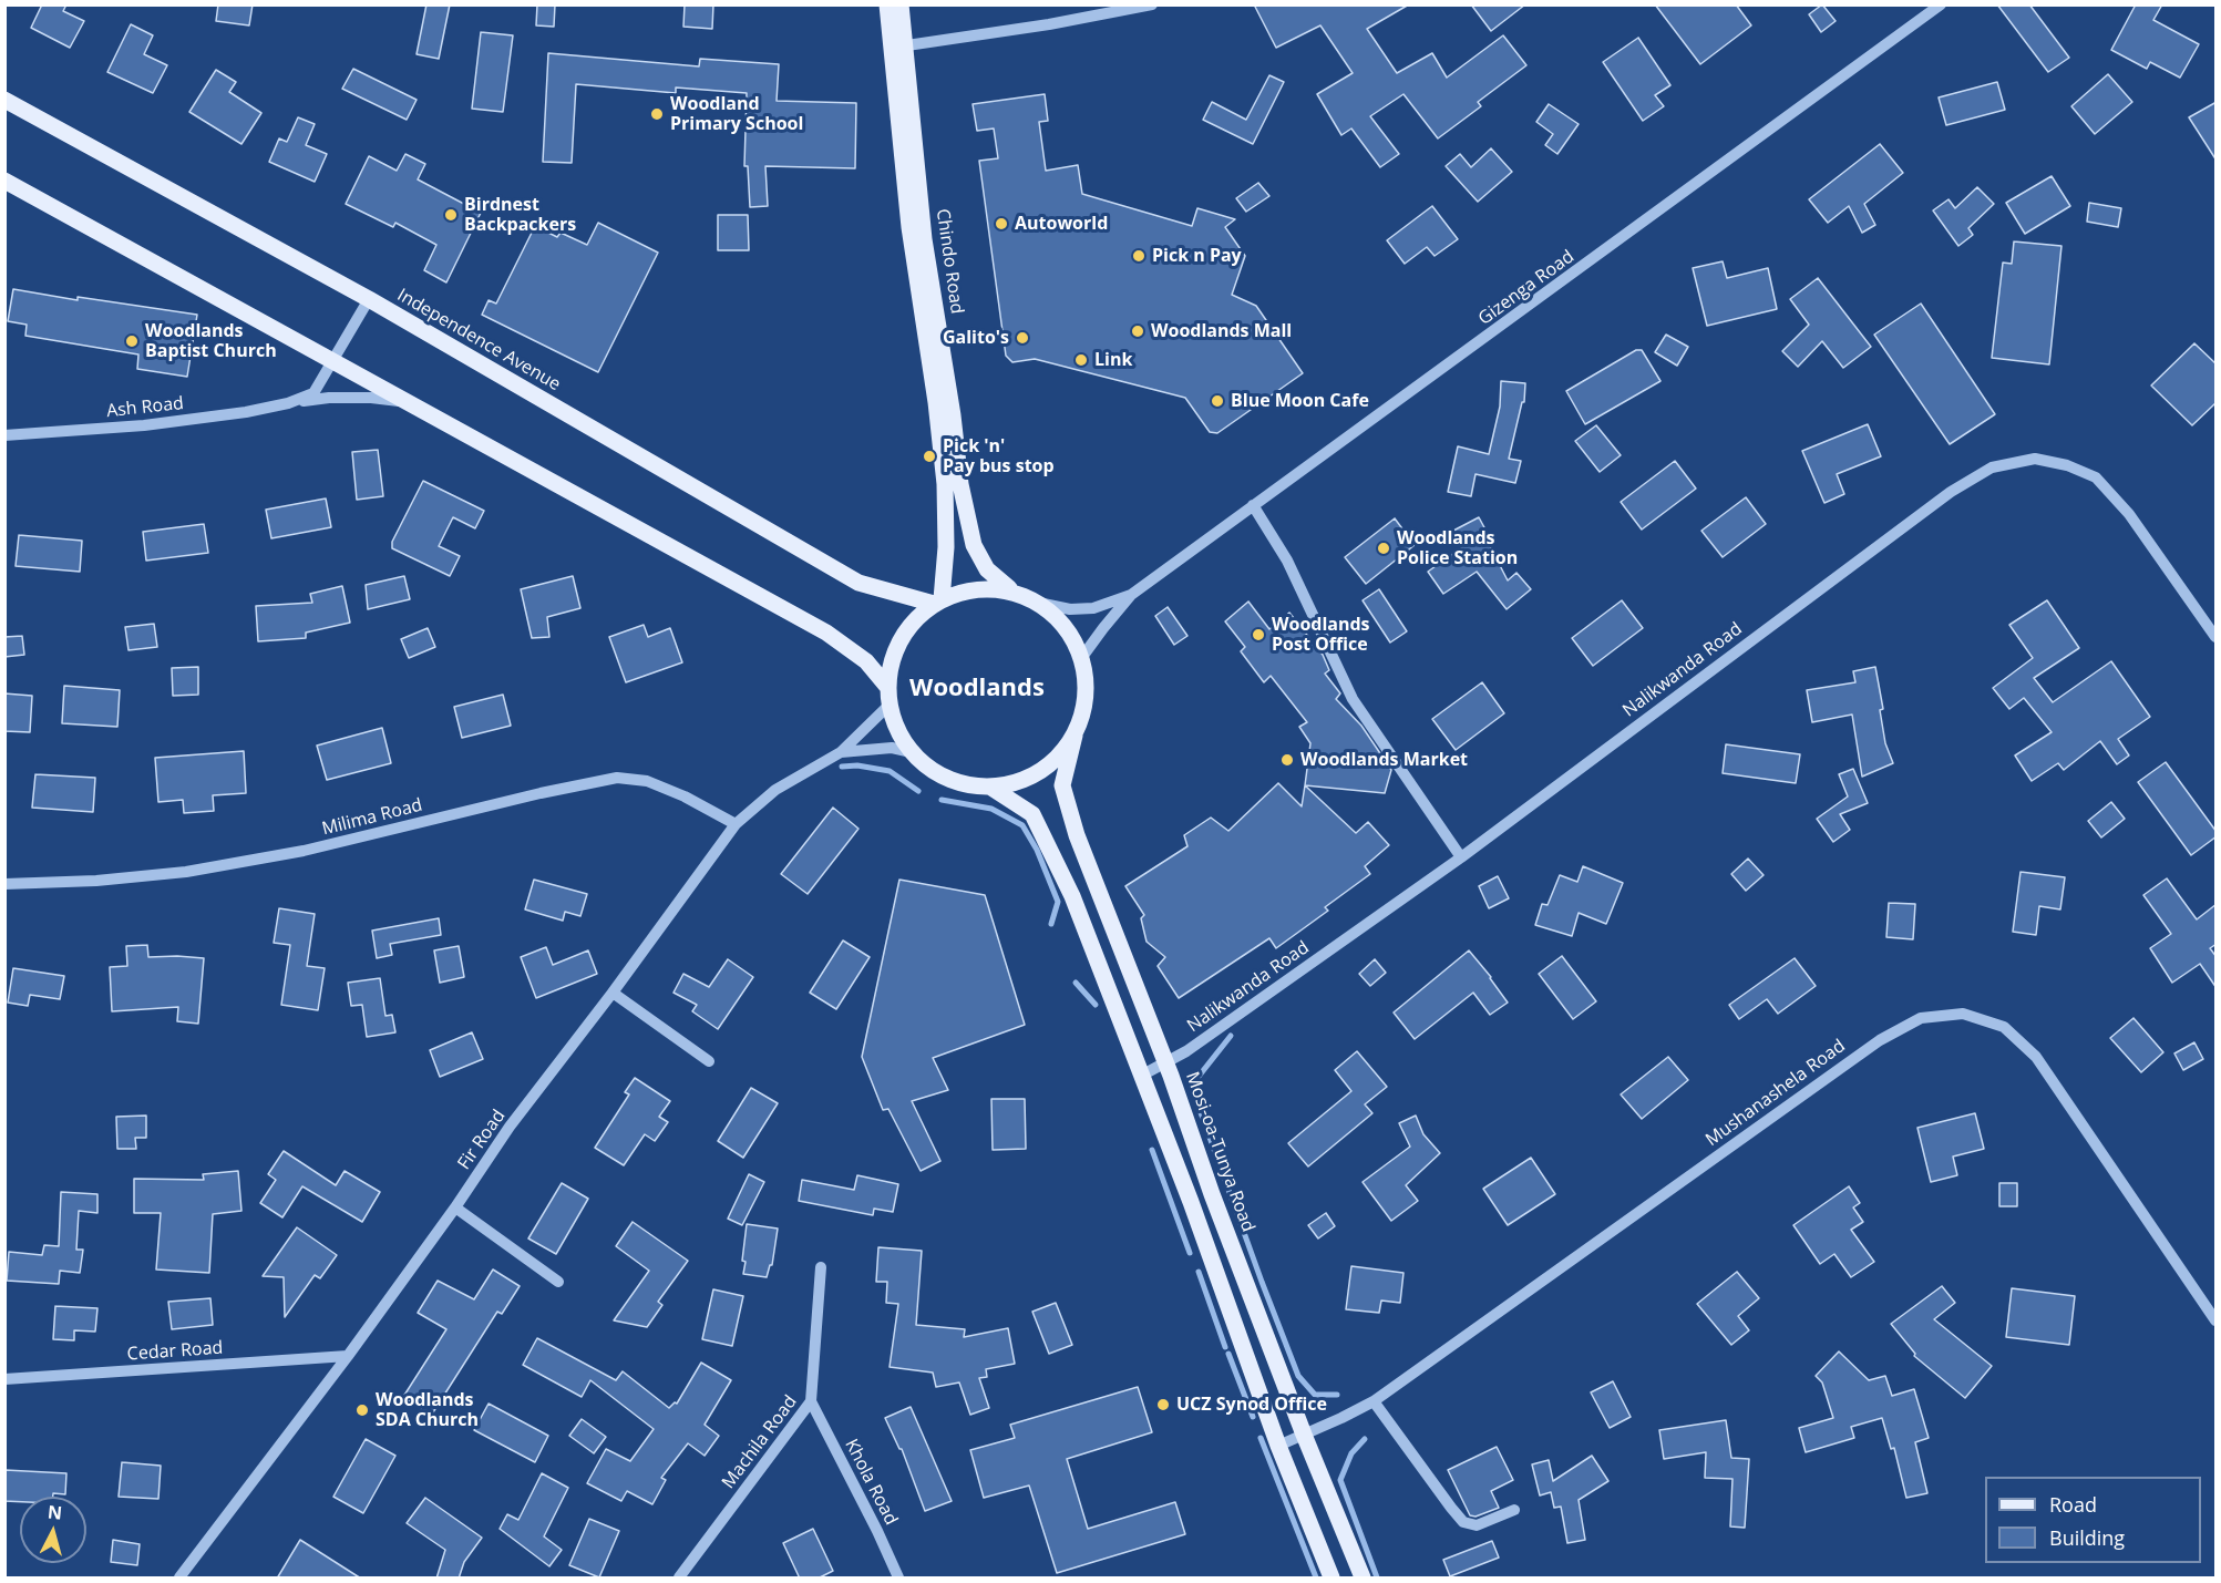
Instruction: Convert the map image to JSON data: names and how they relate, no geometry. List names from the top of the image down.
{
  "streets": {
    "main road": ["Chindo Road", "Independence Avenue", "Mosi-oa-Tunya Road"],
    "street": [
      "Gizenga Road",
      "Ash Road",
      "Nalikwanda Road",
      "Milima Road",
      "Mushanashela Road",
      "Fir Road",
      "Cedar Road",
      "Machila Road",
      "Khola Road"
    ]
  },
  "crossings": [
    ["Chindo Road", "Gizenga Road"],
    ["Chindo Road", "Independence Avenue"],
    ["Chindo Road", "Fir Road"],
    ["Chindo Road", "Mosi-oa-Tunya Road"],
    ["Gizenga Road", "Independence Avenue"],
    ["Gizenga Road", "Fir Road"],
    ["Gizenga Road", "Mosi-oa-Tunya Road"],
    ["Independence Avenue", "Ash Road"],
    ["Independence Avenue", "Fir Road"],
    ["Independence Avenue", "Mosi-oa-Tunya Road"],
    ["Nalikwanda Road", "Mosi-oa-Tunya Road"],
    ["Milima Road", "Fir Road"],
    ["Mushanashela Road", "Mosi-oa-Tunya Road"],
    ["Fir Road", "Mosi-oa-Tunya Road"],
    ["Fir Road", "Cedar Road"],
    ["Machila Road", "Khola Road"]
  ],
  "districts": ["Woodlands"],
  "places": [
    "Woodland Primary School",
    "Birdnest Backpackers",
    "Autoworld",
    "Pick n Pay",
    "Woodlands Mall",
    "Galito's",
    "Woodlands Baptist Church",
    "Link",
    "Blue Moon Cafe",
    "Pick 'n' Pay bus stop",
    "Woodlands Police Station",
    "Woodlands Post Office",
    "Woodlands Market",
    "UCZ Synod Office",
    "Woodlands SDA Church"
  ],
  "legend": ["Road", "Building"],
  "north": "top"
}
